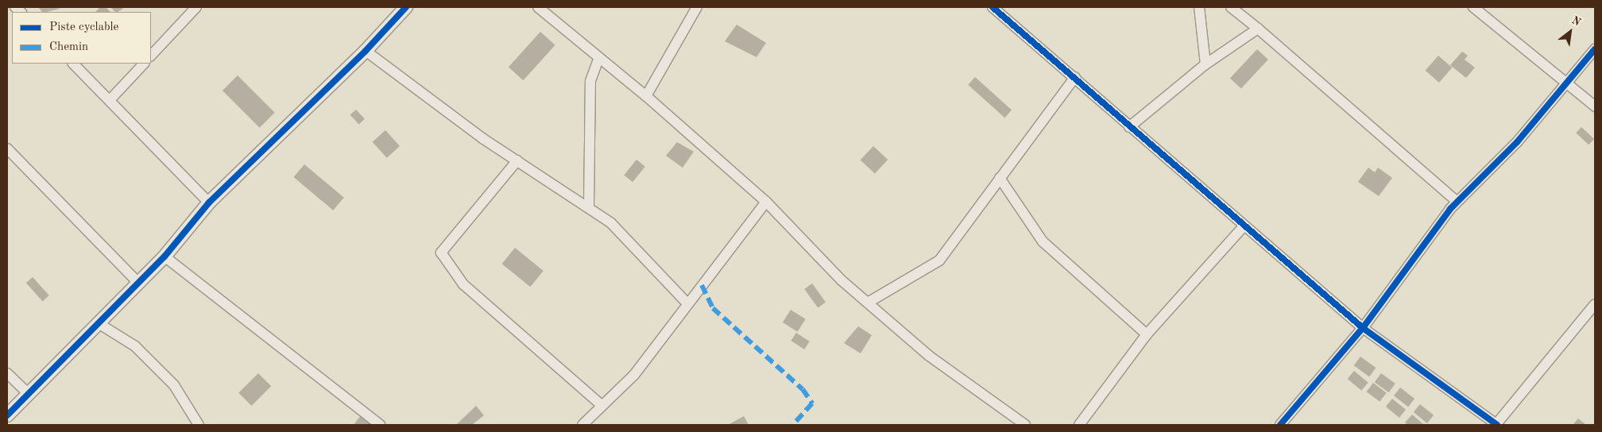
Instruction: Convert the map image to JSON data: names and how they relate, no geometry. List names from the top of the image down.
{
  "legend": ["Piste cyclable", "Chemin"],
  "north": "top right"
}
